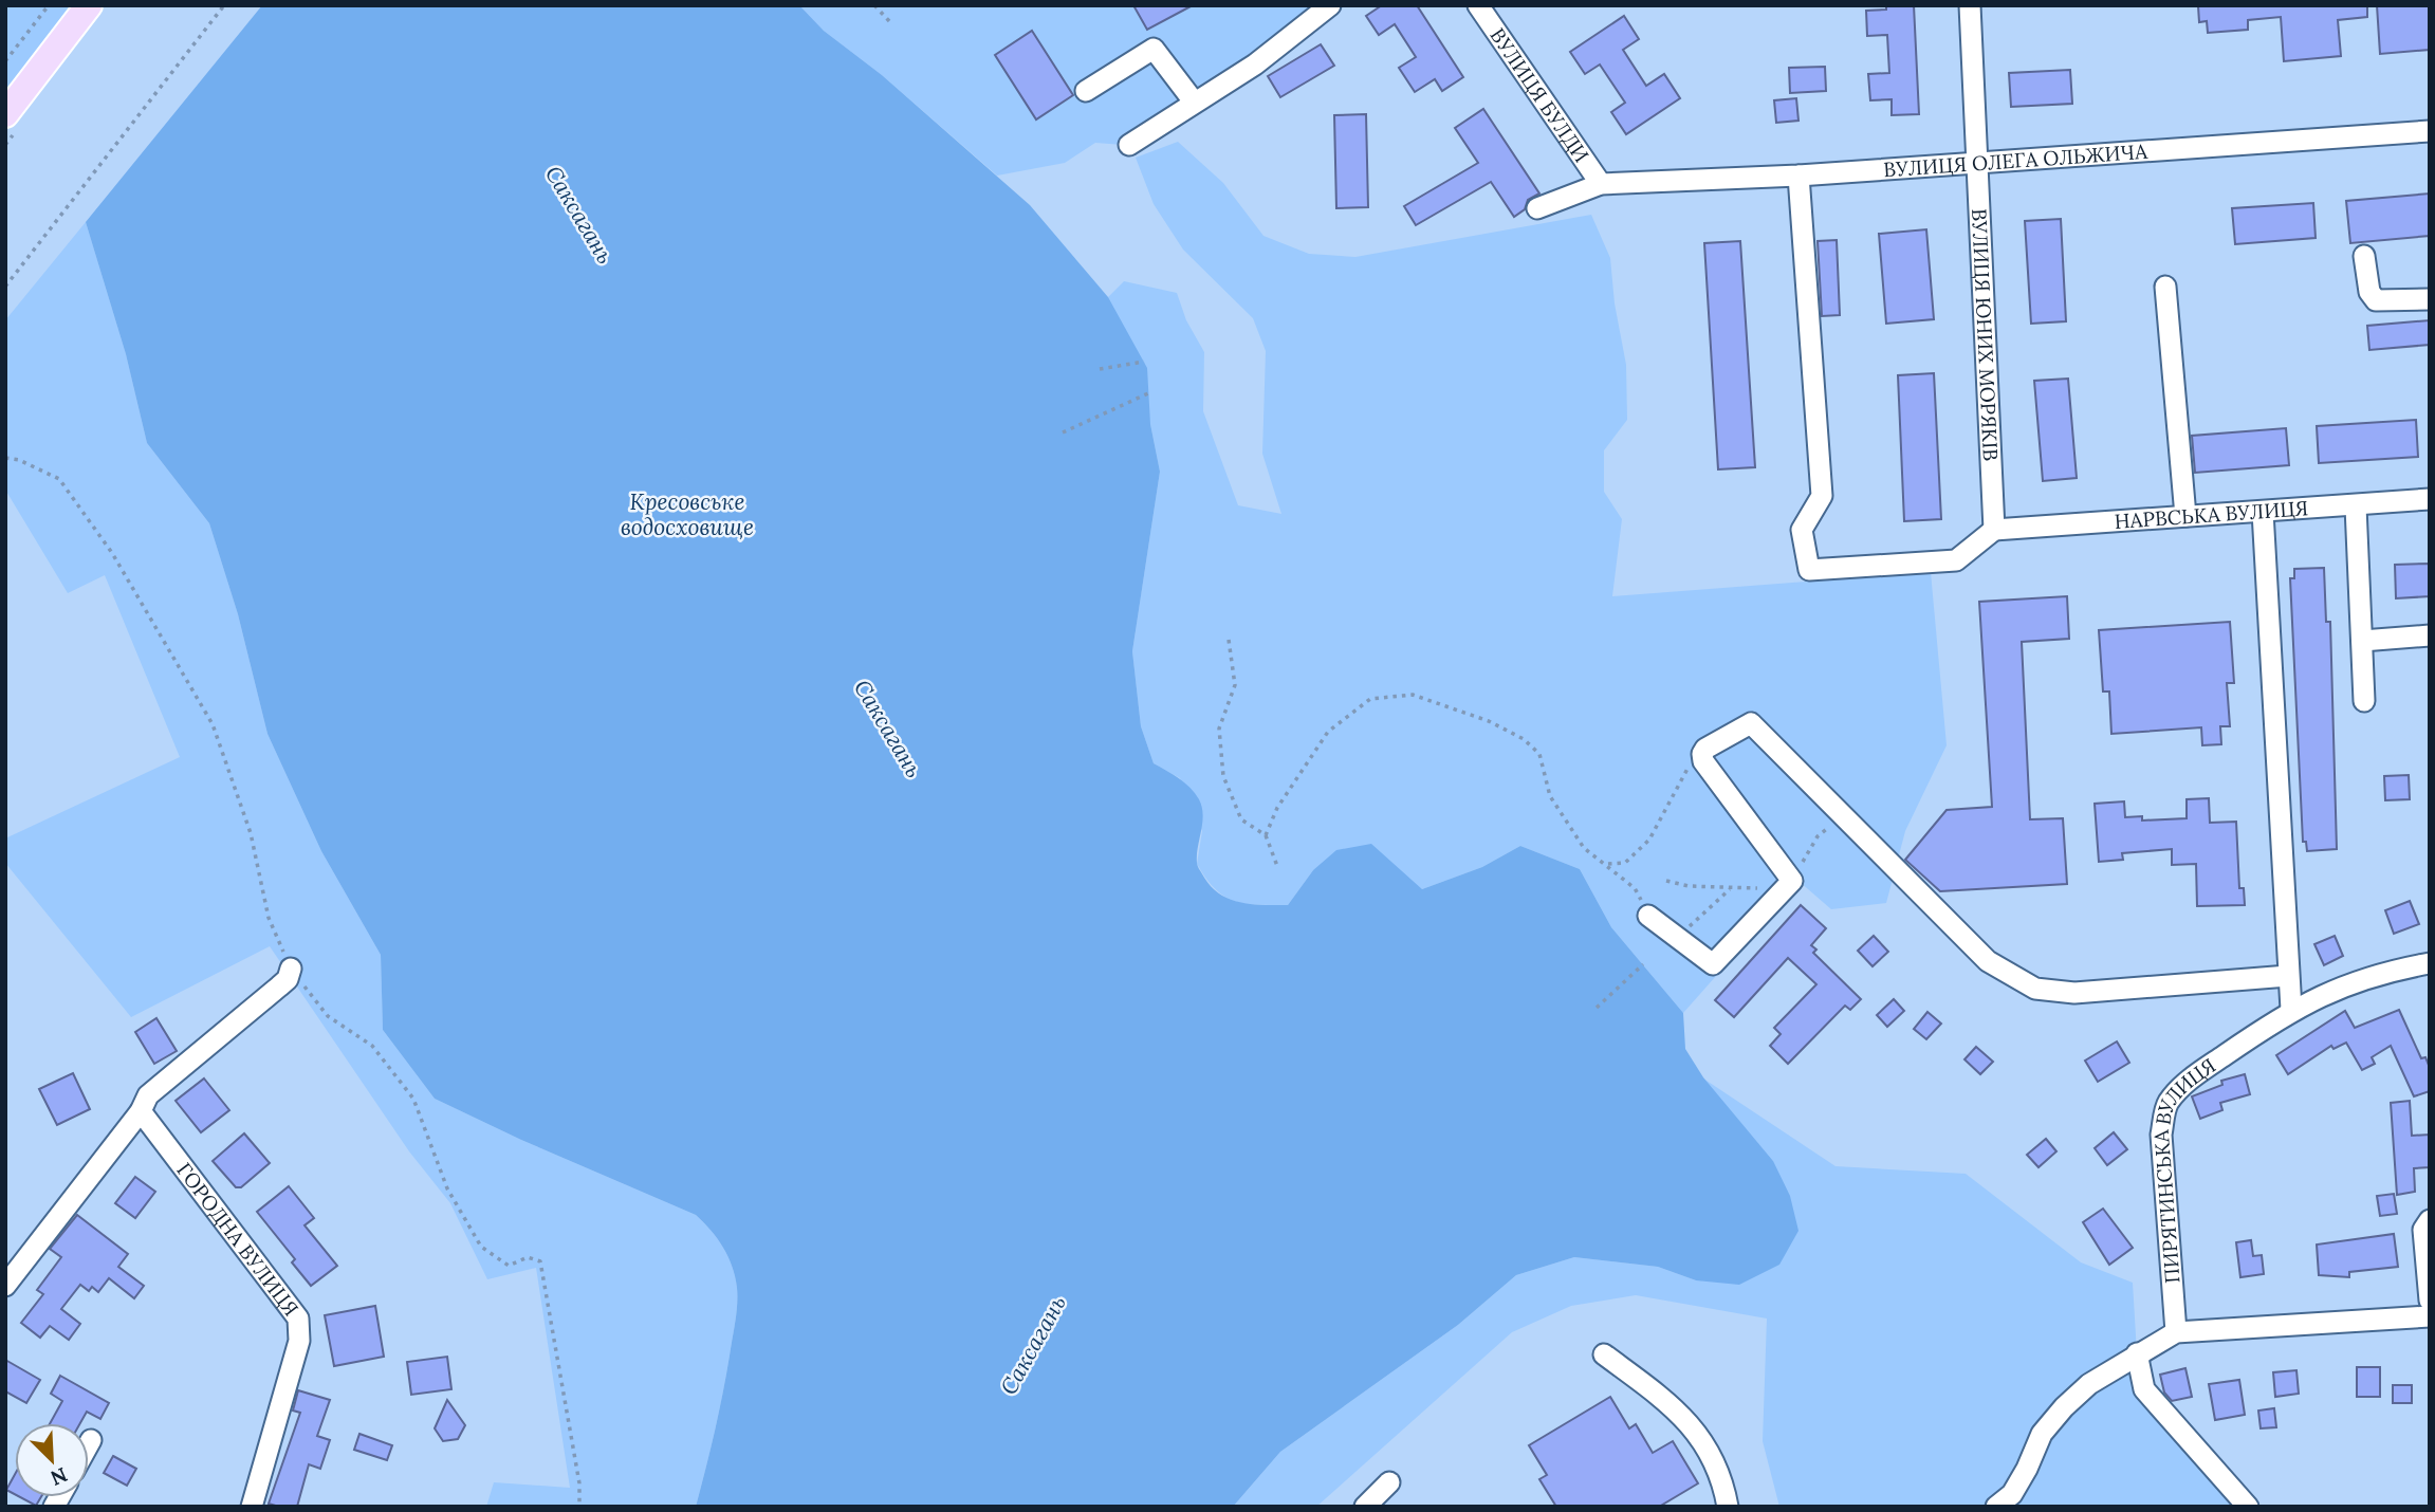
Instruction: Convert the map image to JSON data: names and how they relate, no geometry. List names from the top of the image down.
{
  "streets": {
    "street": [
      "ВУЛИЦЯ БУЛДИ",
      "ВУЛИЦЯ ОЛЕГА ОЛЬЖИЧА",
      "ВУЛИЦЯ ЮНИХ МОРЯКІВ",
      "НАРВСЬКА ВУЛИЦЯ",
      "ПИРЯТИНСЬКА ВУЛИЦЯ",
      "ГОРОДНА ВУЛИЦЯ"
    ]
  },
  "crossings": [
    ["ВУЛИЦЯ БУЛДИ", "ВУЛИЦЯ ОЛЕГА ОЛЬЖИЧА"],
    ["ВУЛИЦЯ ОЛЕГА ОЛЬЖИЧА", "ВУЛИЦЯ ЮНИХ МОРЯКІВ"],
    ["ВУЛИЦЯ ЮНИХ МОРЯКІВ", "НАРВСЬКА ВУЛИЦЯ"]
  ],
  "water": ["Саксагань", "Кресовське водосховище"],
  "north": "bottom right"
}
